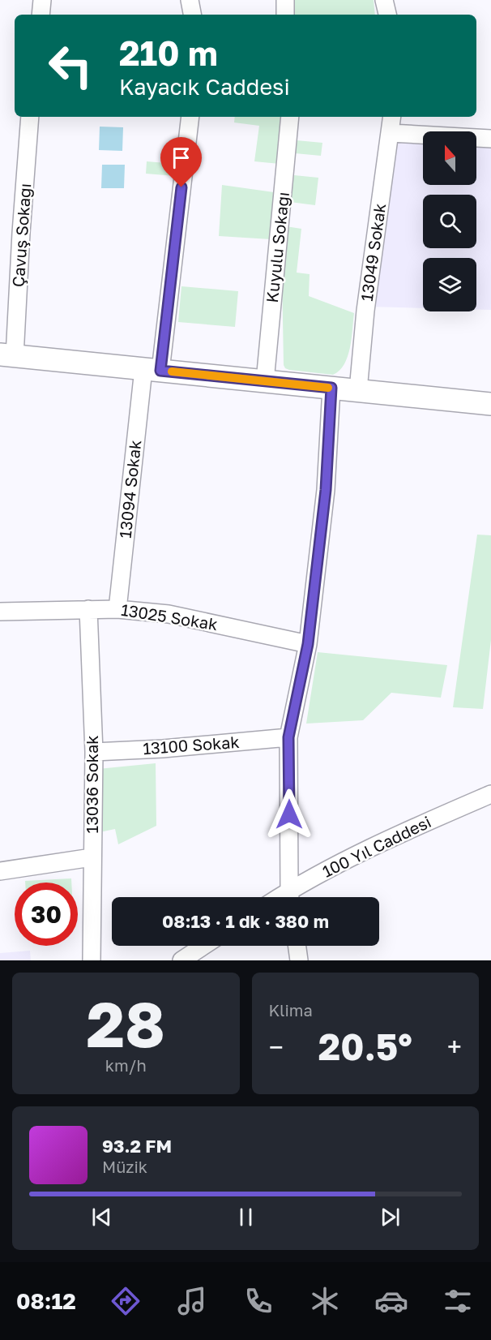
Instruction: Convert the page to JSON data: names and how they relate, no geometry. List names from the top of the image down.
{
  "streets": {
    "street": [
      "Çavuş Sokağı",
      "Kuyulu Sokağı",
      "13049 Sokak",
      "13094 Sokak",
      "13025 Sokak",
      "13100 Sokak",
      "13036 Sokak",
      "100 Yıl Caddesi"
    ]
  },
  "crossings": [
    ["13094 Sokak", "13025 Sokak"],
    ["13025 Sokak", "13036 Sokak"],
    ["13100 Sokak", "13036 Sokak"]
  ],
  "north": "top",
  "page": {
    "turn": ["210 m", "Kayacık Caddesi"],
    "limit": "30",
    "trip": "08:13 · 1 dk · 380 m",
    "tile": [
      ["28", "km/h"],
      "Klima"
    ],
    "heat": ["−", "20.5°", "+"],
    "song": ["93.2 FM", "Müzik"],
    "tabs": "08:12"
  }
}
